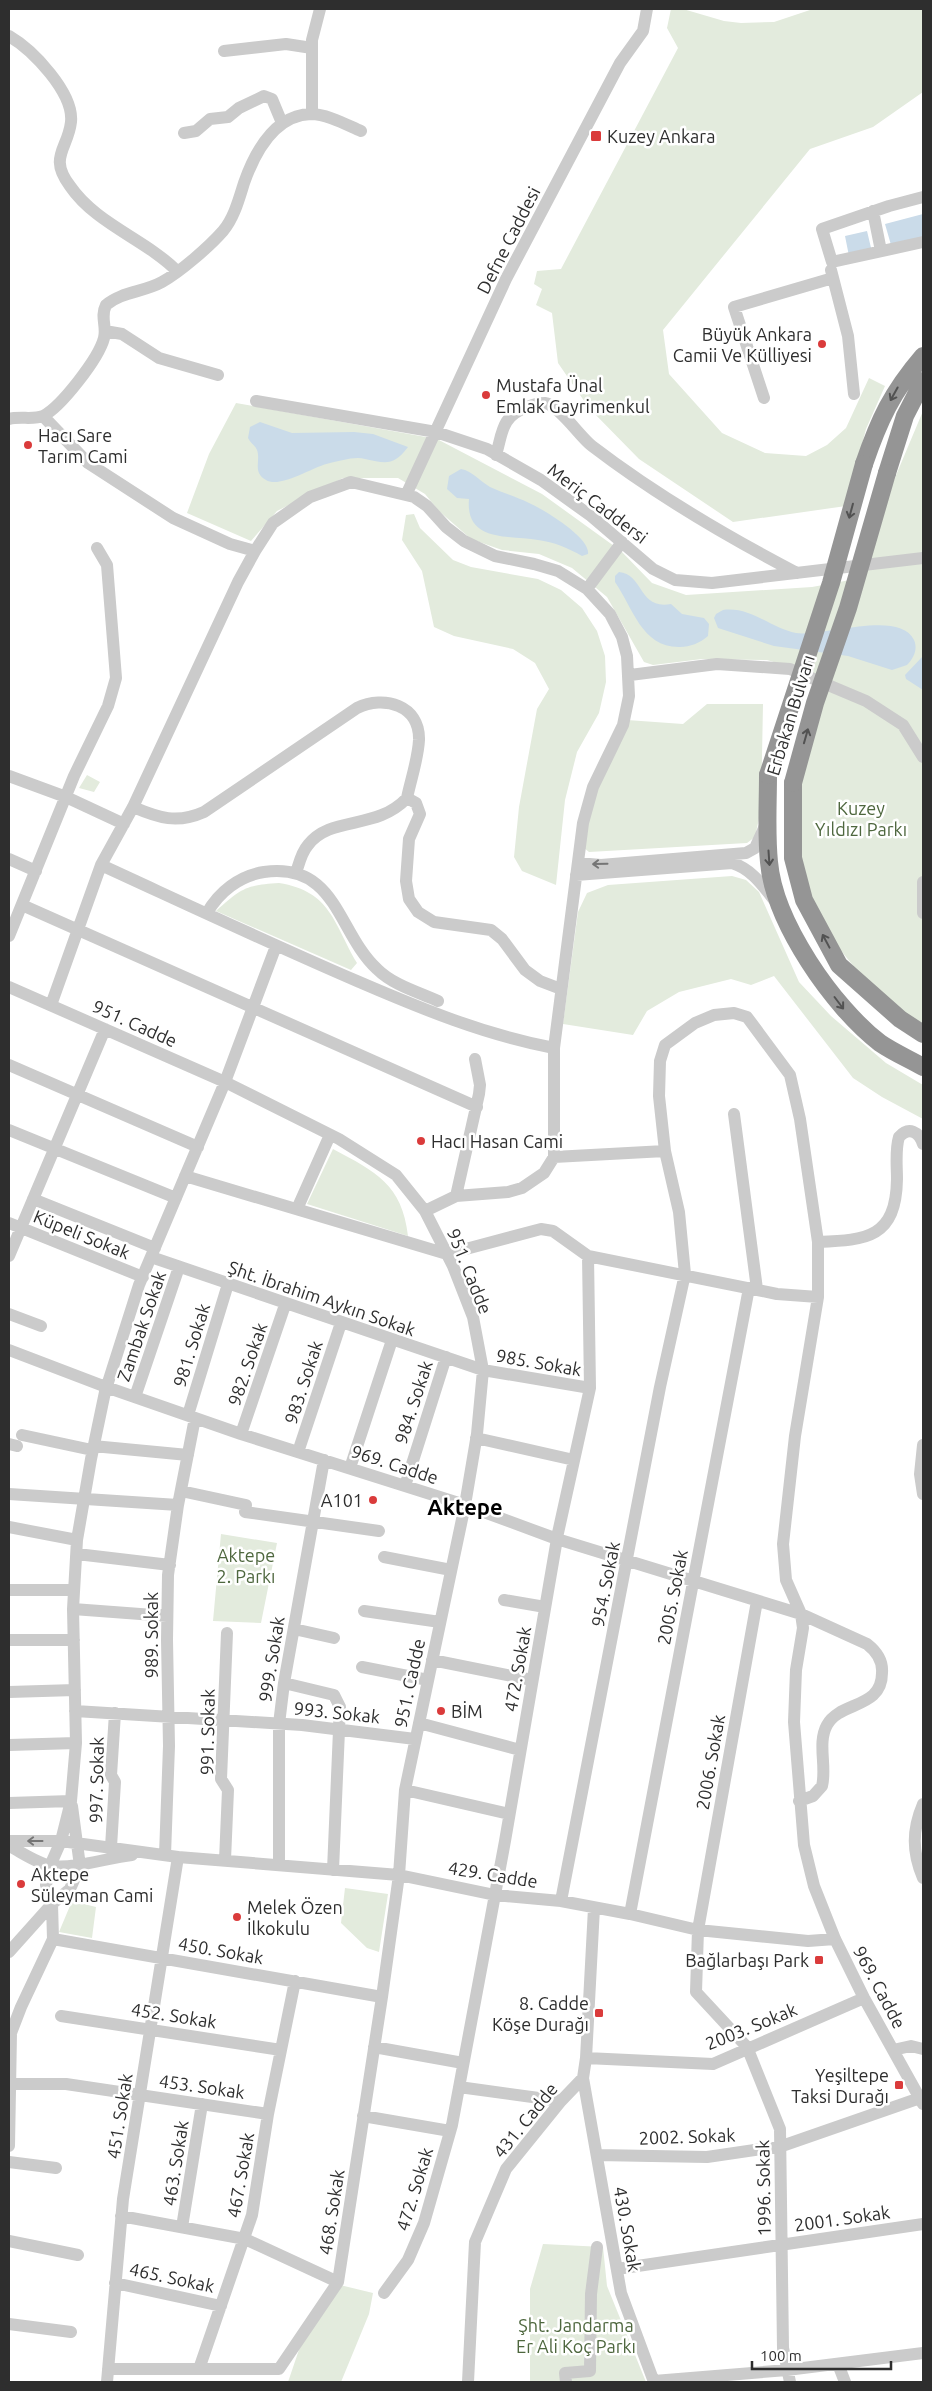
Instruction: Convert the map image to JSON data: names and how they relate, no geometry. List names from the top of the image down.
{
  "streets": {
    "highway": ["Erbakan Bulvarı"],
    "street": [
      "Defne Caddesi",
      "Meriç Caddersi",
      "951. Cadde",
      "Küpeli Sokak",
      "Şht. İbrahim Aykın Sokak",
      "Zambak Sokak",
      "981. Sokak",
      "985. Sokak",
      "982. Sokak",
      "983. Sokak",
      "984. Sokak",
      "969. Cadde",
      "954. Sokak",
      "2005. Sokak",
      "989. Sokak",
      "999. Sokak",
      "472. Sokak",
      "993. Sokak",
      "991. Sokak",
      "2006. Sokak",
      "997. Sokak",
      "429. Cadde",
      "450. Sokak",
      "452. Sokak",
      "2003. Sokak",
      "453. Sokak",
      "451. Sokak",
      "431. Cadde",
      "2002. Sokak",
      "463. Sokak",
      "467. Sokak",
      "1996. Sokak",
      "468. Sokak",
      "2001. Sokak",
      "430. Sokak",
      "465. Sokak"
    ]
  },
  "crossings": [
    ["Defne Caddesi", "Meriç Caddersi"],
    ["951. Cadde", "Şht. İbrahim Aykın Sokak"],
    ["951. Cadde", "985. Sokak"],
    ["951. Cadde", "969. Cadde"],
    ["951. Cadde", "993. Sokak"],
    ["951. Cadde", "429. Cadde"],
    ["951. Cadde", "468. Sokak"],
    ["Şht. İbrahim Aykın Sokak", "Zambak Sokak"],
    ["Şht. İbrahim Aykın Sokak", "981. Sokak"],
    ["Şht. İbrahim Aykın Sokak", "985. Sokak"],
    ["Şht. İbrahim Aykın Sokak", "982. Sokak"],
    ["Şht. İbrahim Aykın Sokak", "983. Sokak"],
    ["Şht. İbrahim Aykın Sokak", "984. Sokak"],
    ["Zambak Sokak", "969. Cadde"],
    ["981. Sokak", "969. Cadde"],
    ["981. Sokak", "989. Sokak"],
    ["985. Sokak", "472. Sokak"],
    ["982. Sokak", "969. Cadde"],
    ["983. Sokak", "969. Cadde"],
    ["984. Sokak", "969. Cadde"],
    ["969. Cadde", "954. Sokak"],
    ["969. Cadde", "2005. Sokak"],
    ["969. Cadde", "989. Sokak"],
    ["969. Cadde", "999. Sokak"],
    ["969. Cadde", "472. Sokak"],
    ["969. Cadde", "2006. Sokak"],
    ["969. Cadde", "429. Cadde"],
    ["969. Cadde", "2003. Sokak"],
    ["969. Cadde", "2002. Sokak"],
    ["954. Sokak", "429. Cadde"],
    ["2005. Sokak", "429. Cadde"],
    ["989. Sokak", "993. Sokak"],
    ["989. Sokak", "429. Cadde"],
    ["989. Sokak", "451. Sokak"],
    ["999. Sokak", "993. Sokak"],
    ["999. Sokak", "429. Cadde"],
    ["472. Sokak", "429. Cadde"],
    ["993. Sokak", "991. Sokak"],
    ["993. Sokak", "997. Sokak"],
    ["991. Sokak", "429. Cadde"],
    ["2006. Sokak", "429. Cadde"],
    ["2006. Sokak", "1996. Sokak"],
    ["429. Cadde", "451. Sokak"],
    ["429. Cadde", "431. Cadde"],
    ["429. Cadde", "1996. Sokak"],
    ["429. Cadde", "468. Sokak"],
    ["450. Sokak", "451. Sokak"],
    ["450. Sokak", "467. Sokak"],
    ["450. Sokak", "468. Sokak"],
    ["452. Sokak", "451. Sokak"],
    ["452. Sokak", "467. Sokak"],
    ["2003. Sokak", "431. Cadde"],
    ["2003. Sokak", "1996. Sokak"],
    ["453. Sokak", "451. Sokak"],
    ["453. Sokak", "463. Sokak"],
    ["453. Sokak", "467. Sokak"],
    ["451. Sokak", "468. Sokak"],
    ["451. Sokak", "465. Sokak"],
    ["431. Cadde", "430. Sokak"],
    ["2002. Sokak", "1996. Sokak"],
    ["2002. Sokak", "430. Sokak"],
    ["467. Sokak", "468. Sokak"],
    ["467. Sokak", "465. Sokak"],
    ["1996. Sokak", "2001. Sokak"],
    ["2001. Sokak", "430. Sokak"]
  ],
  "districts": ["Aktepe"],
  "parks": ["Kuzey Yıldızı Parkı", "Aktepe 2. Parkı", "Şht. Jandarma Er Ali Koç Parkı"],
  "places": {
    "transit": [
      "Kuzey Ankara",
      "Bağlarbaşı Park",
      "8. Cadde Köşe Durağı",
      "Yeşiltepe Taksi Durağı"
    ],
    "other": [
      "Büyük Ankara Camii Ve Külliyesi",
      "Mustafa Ünal Emlak Gayrimenkul",
      "Hacı Sare Tarım Cami",
      "Hacı Hasan Cami",
      "A101",
      "BİM",
      "Aktepe Süleyman Cami",
      "Melek Özen İlkokulu"
    ]
  },
  "scale_bar": "100 m"
}
